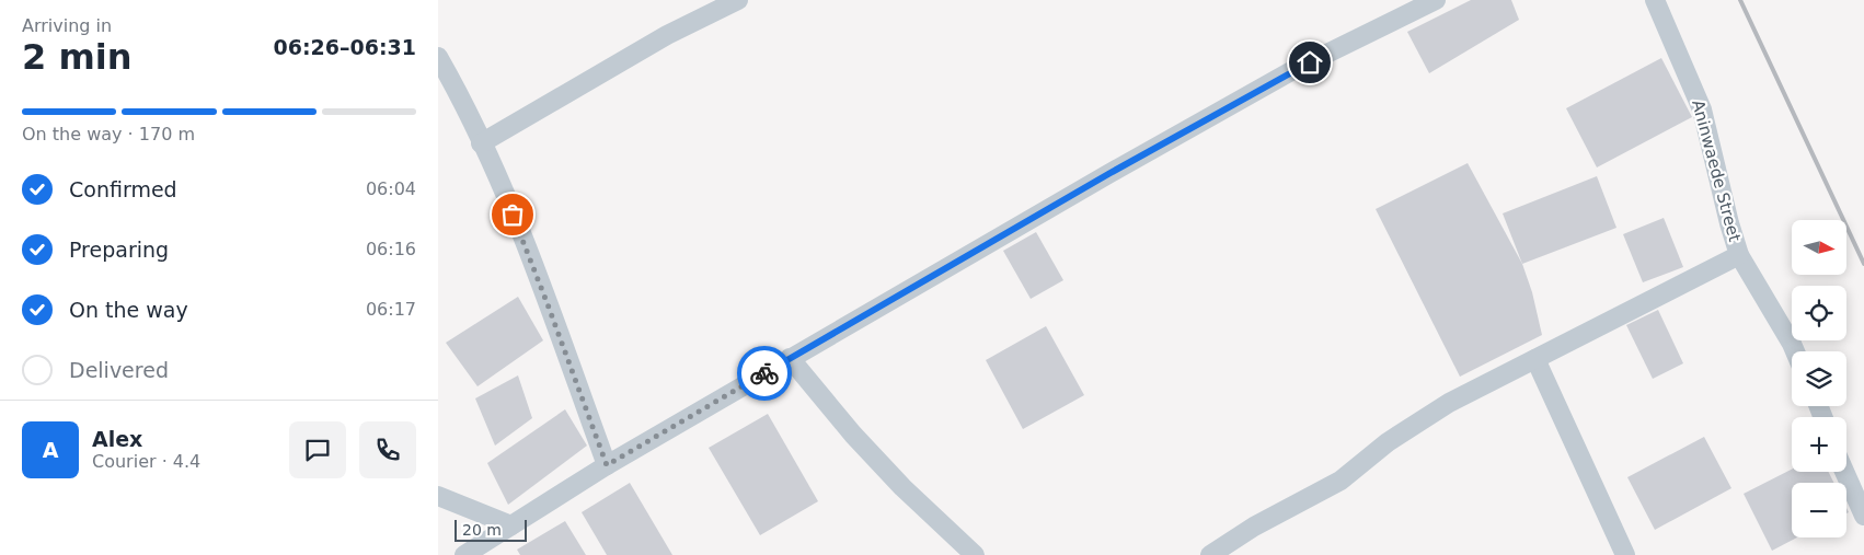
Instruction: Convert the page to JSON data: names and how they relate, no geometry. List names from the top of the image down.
{
  "streets": {
    "street": ["Aninwaede Street"]
  },
  "scale_bar": "20 m",
  "north": "right",
  "page": {
    "heading": ["2 min", "Arriving in", "06:26–06:31"],
    "panel": ["Alex", "Courier · 4.4"],
    "bar": "On the way · 170 m",
    "list": [
      ["Confirmed", "06:04"],
      ["Preparing", "06:16"],
      ["On the way", "06:17"],
      "Delivered"
    ],
    "map_buttons": ["+", "−"],
    "round": "A",
    "scale": "20 m"
  }
}
